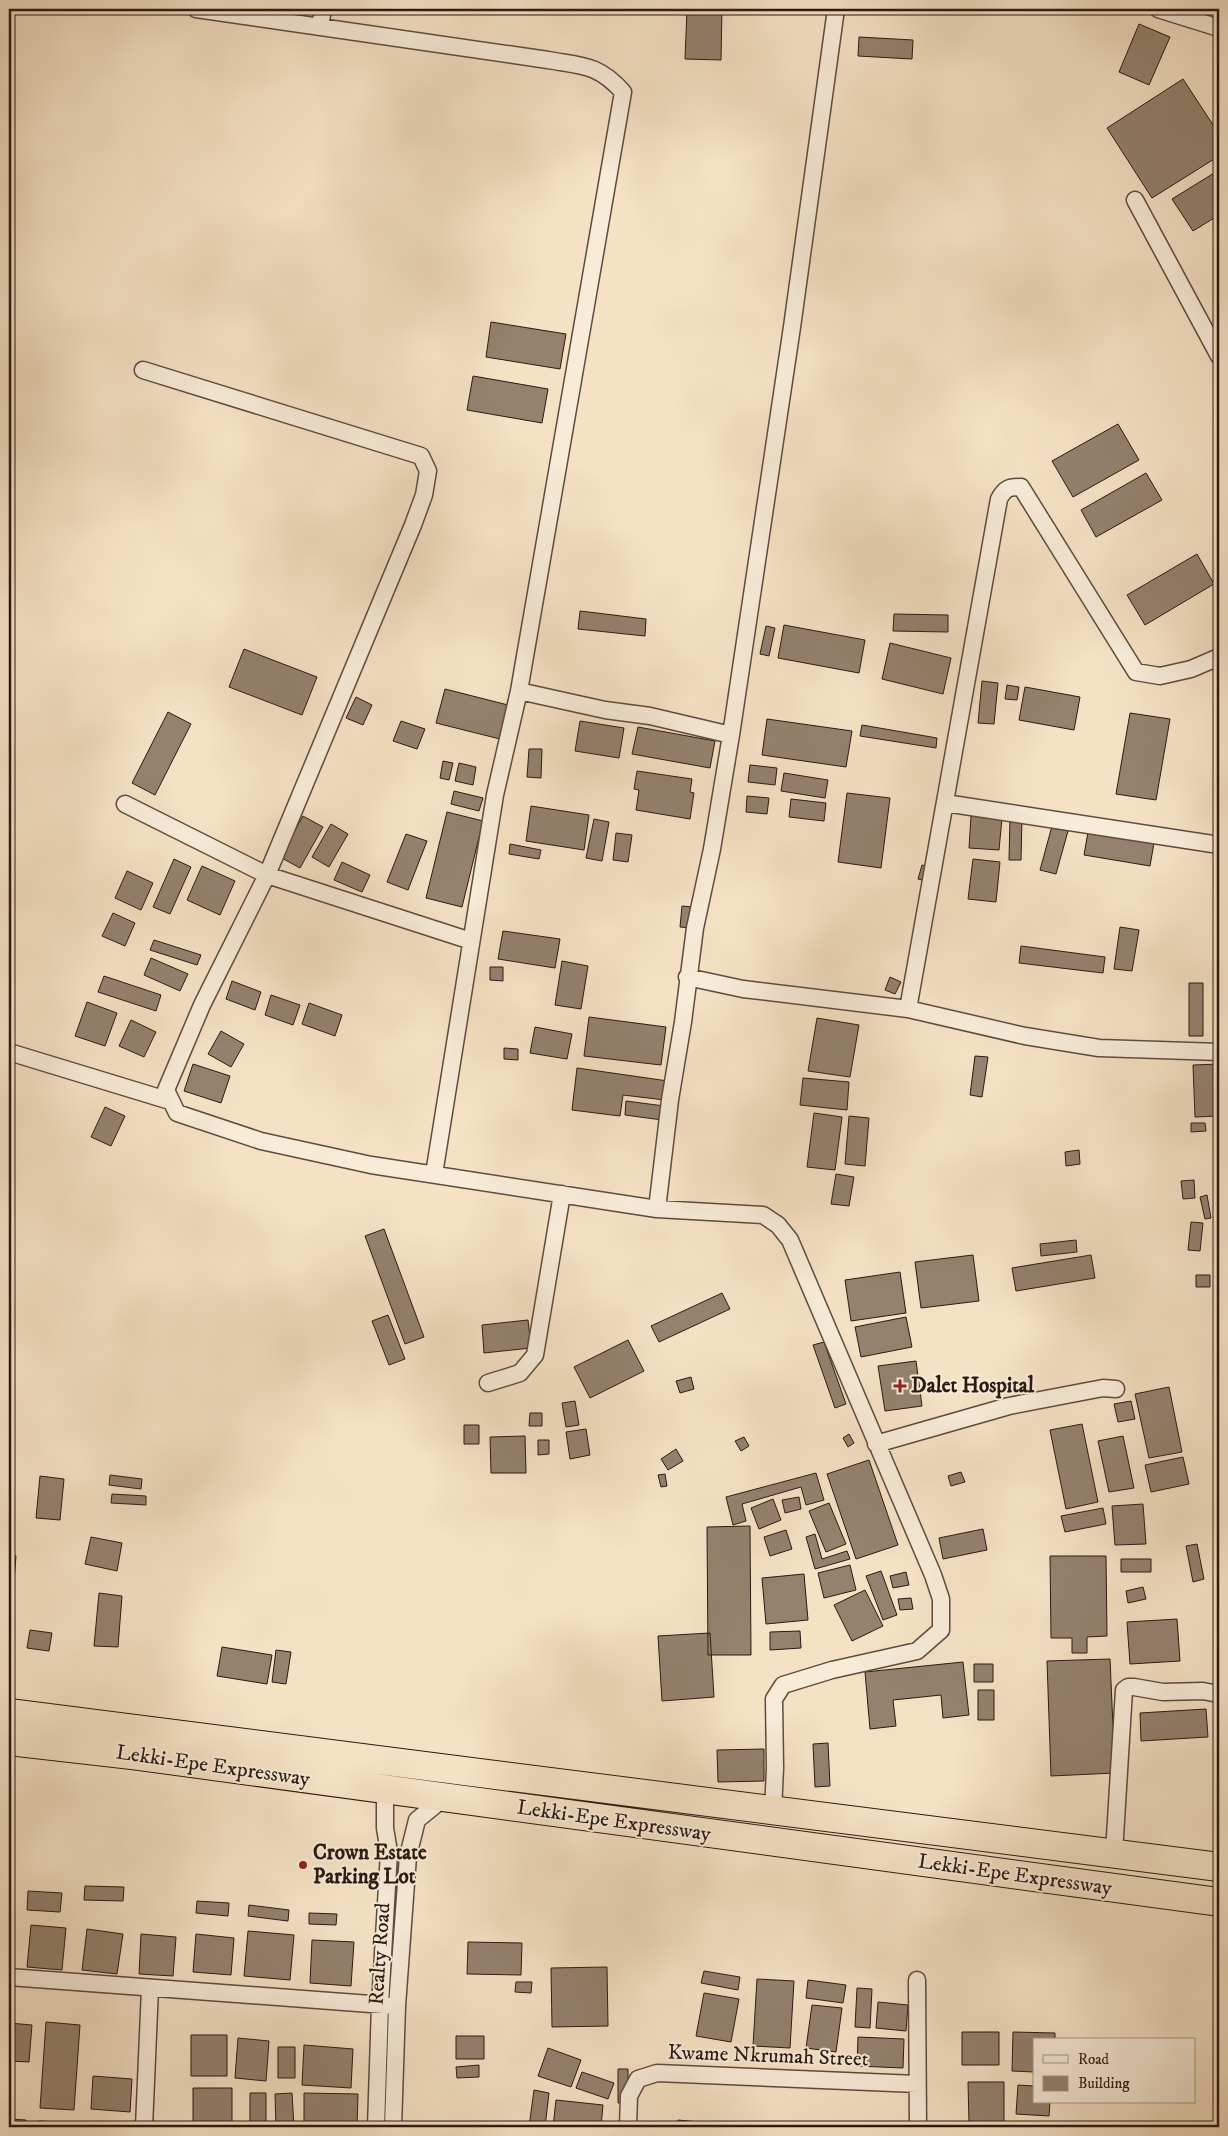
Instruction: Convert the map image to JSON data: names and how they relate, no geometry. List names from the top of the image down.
{
  "streets": {
    "highway": ["Lekki-Epe Expressway"],
    "street": ["Realty Road", "Kwame Nkrumah Street"]
  },
  "crossings": [
    ["Lekki-Epe Expressway", "Realty Road"]
  ],
  "places": {
    "health": ["Dalet Hospital"],
    "other": ["Crown Estate Parking Lot"]
  },
  "legend": ["Road", "Building"]
}
